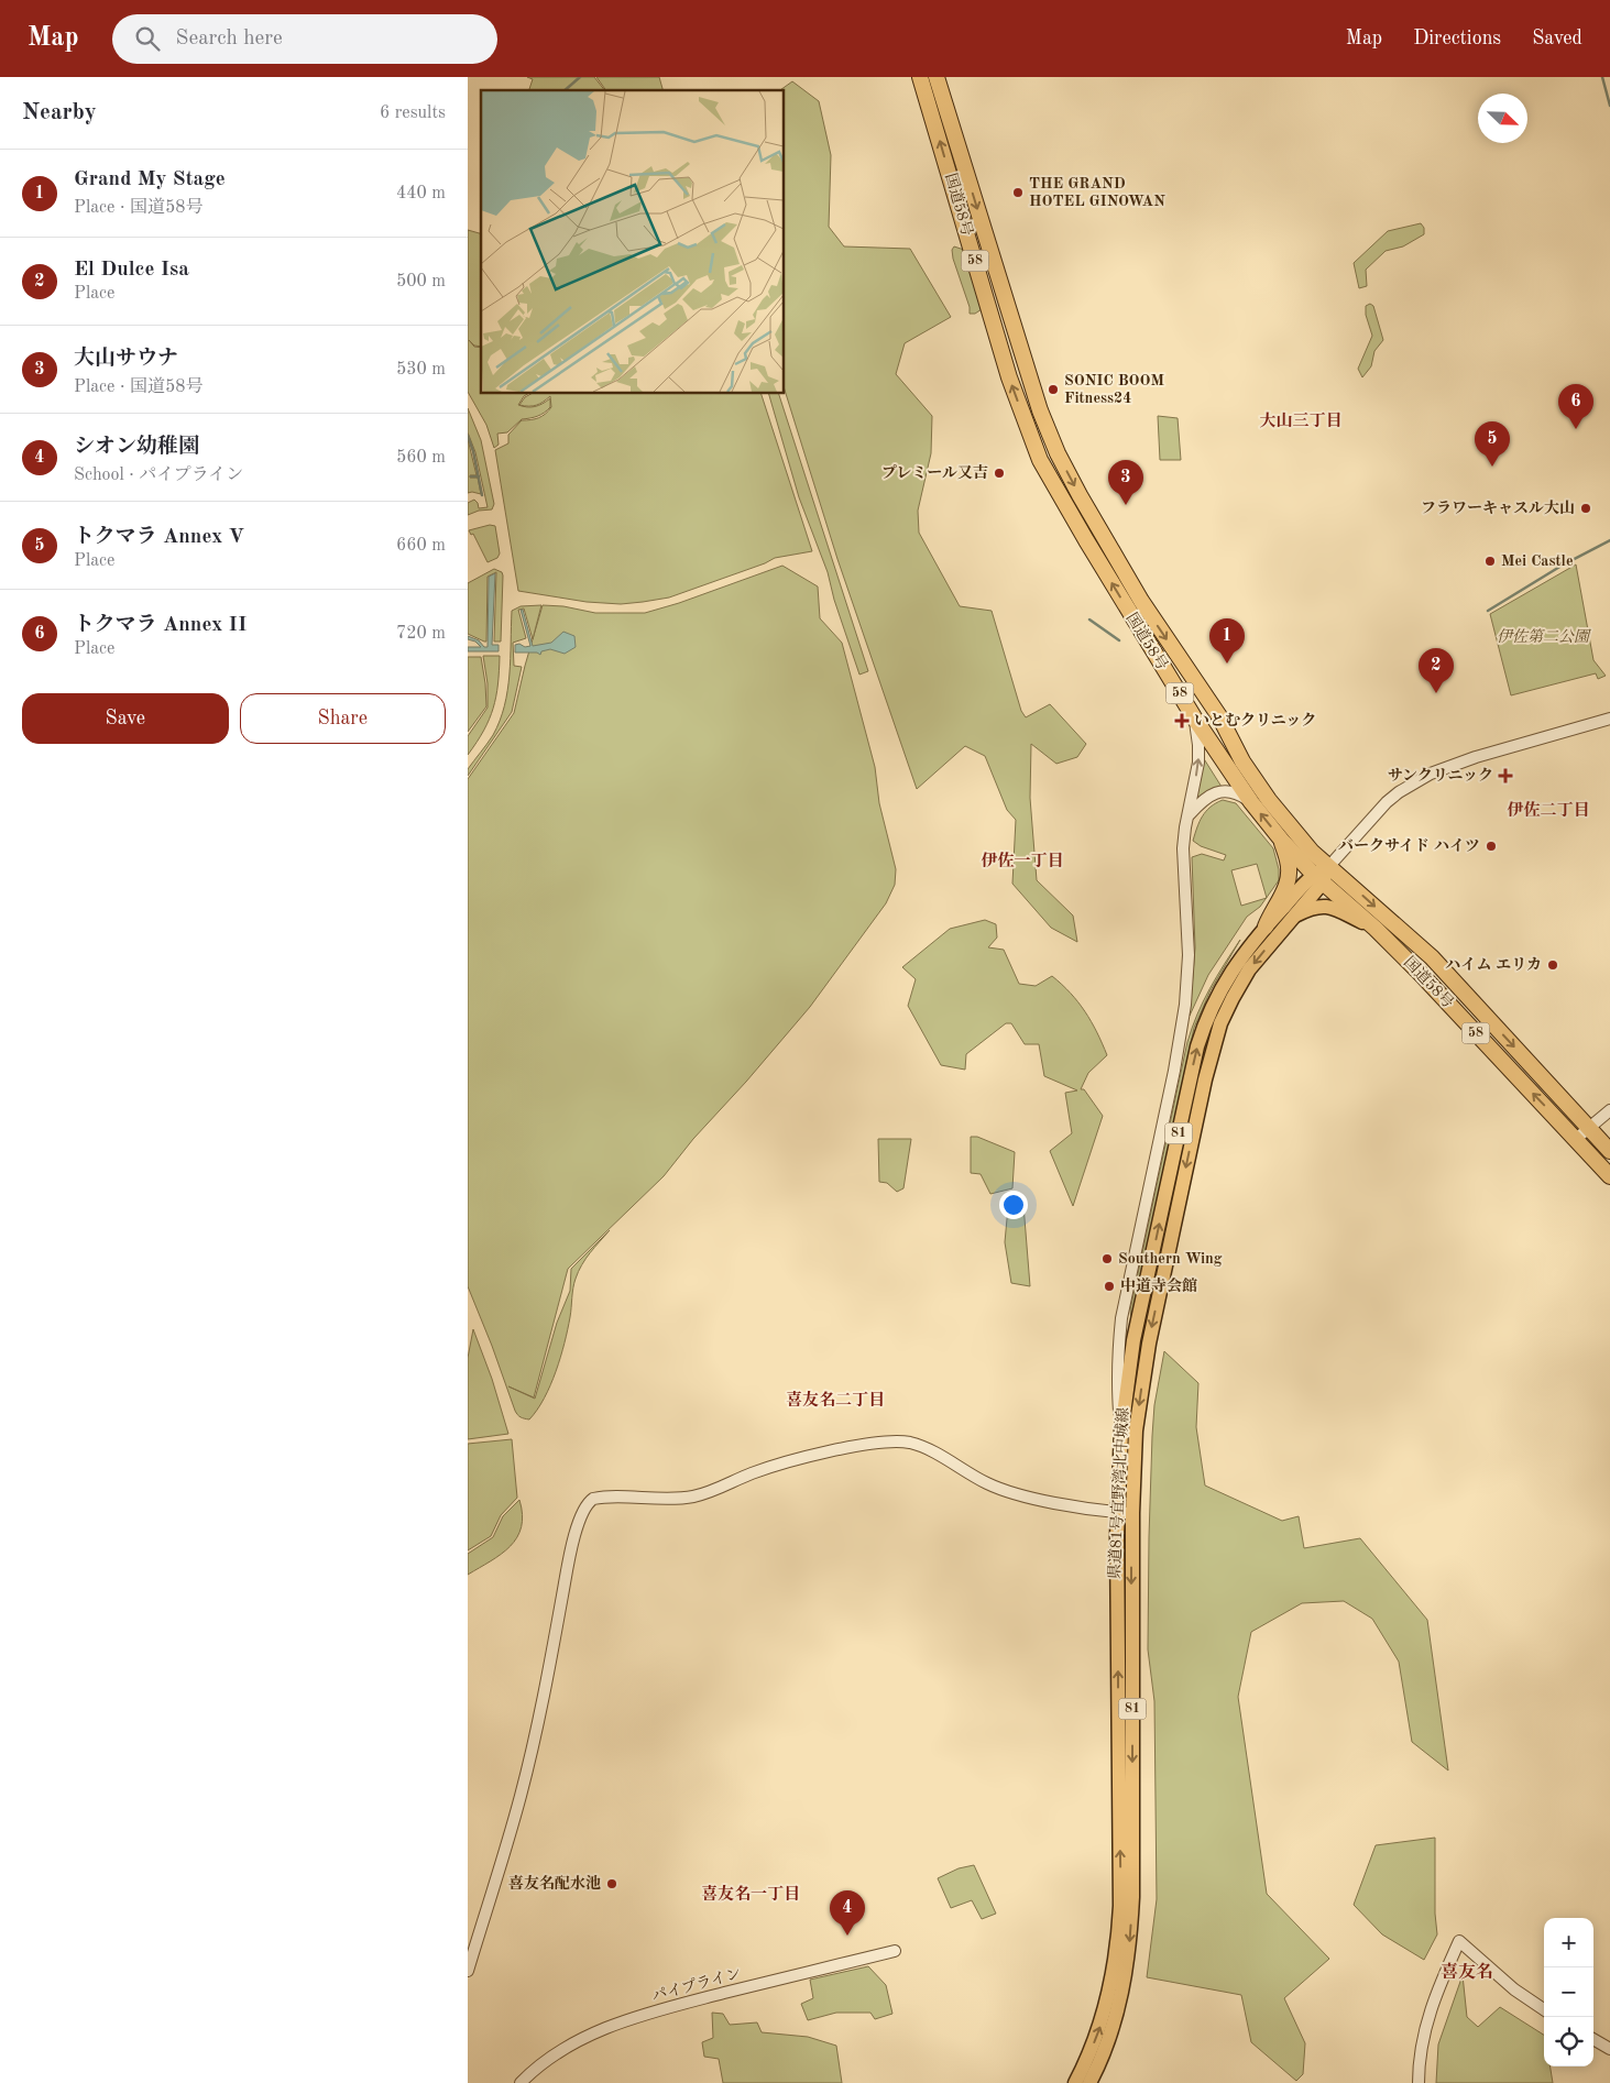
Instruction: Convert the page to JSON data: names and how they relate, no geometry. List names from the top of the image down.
{
  "streets": {
    "highway": ["国道58号", "58"],
    "main road": ["81", "県道81号宜野湾北中城線"],
    "street": ["パイプライン"]
  },
  "crossings": [
    ["国道58号", "県道81号宜野湾北中城線"]
  ],
  "districts": [
    "大山三丁目",
    "伊佐二丁目",
    "伊佐一丁目",
    "喜友名二丁目",
    "喜友名一丁目",
    "喜友名"
  ],
  "parks": ["伊佐第二公園"],
  "places": {
    "other": [
      "THE GRAND HOTEL GINOWAN",
      "SONIC BOOM Fitness24",
      "プレミール又吉",
      "フラワーキャスル大山",
      "Mei Castle",
      "バークサイド ハイツ",
      "ハイム エリカ",
      "Southern Wing",
      "中道寺会館",
      "喜友名配水池"
    ],
    "health": ["いとむクリニック", "サンクリニック"]
  },
  "north": "bottom right",
  "page": {
    "header": "Map",
    "search": "Search here",
    "nav": ["Map", "Directions", "Saved"],
    "heading": ["Nearby", "6 results"],
    "list": [
      {
        "mark": "1",
        "name": "Grand My Stage",
        "note": "Place · 国道58号",
        "value": "440 m"
      },
      {
        "mark": "2",
        "name": "El Dulce Isa",
        "note": "Place",
        "value": "500 m"
      },
      {
        "mark": "3",
        "name": "大山サウナ",
        "note": "Place · 国道58号",
        "value": "530 m"
      },
      {
        "mark": "4",
        "name": "シオン幼稚園",
        "note": "School · パイプライン",
        "value": "560 m"
      },
      {
        "mark": "5",
        "name": "トクマラ Annex V",
        "note": "Place",
        "value": "660 m"
      },
      {
        "mark": "6",
        "name": "トクマラ Annex II",
        "note": "Place",
        "value": "720 m"
      }
    ],
    "pins": [
      "6",
      "5",
      "3",
      "1",
      "2",
      "4"
    ],
    "buttons": ["Save", "Share"],
    "map_buttons": ["+", "−"]
  }
}
